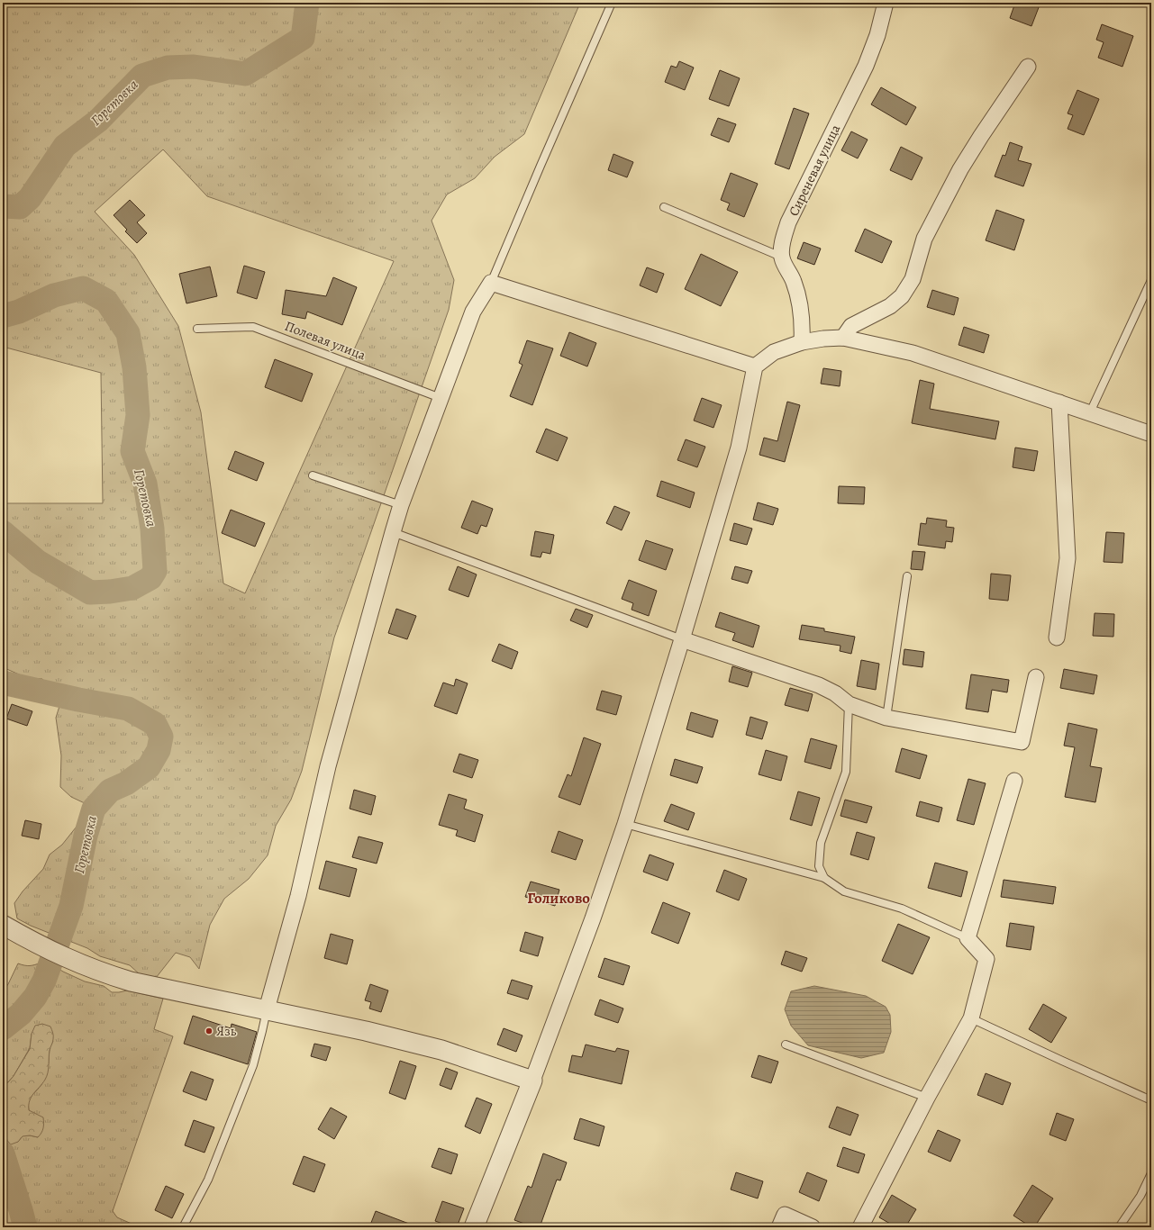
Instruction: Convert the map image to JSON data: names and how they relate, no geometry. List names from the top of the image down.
{
  "streets": {
    "street": ["Сиреневая улица"],
    "lane": ["Полевая улица"]
  },
  "districts": ["Голиково"],
  "water": ["Горетовка"],
  "places": ["Язь"]
}
